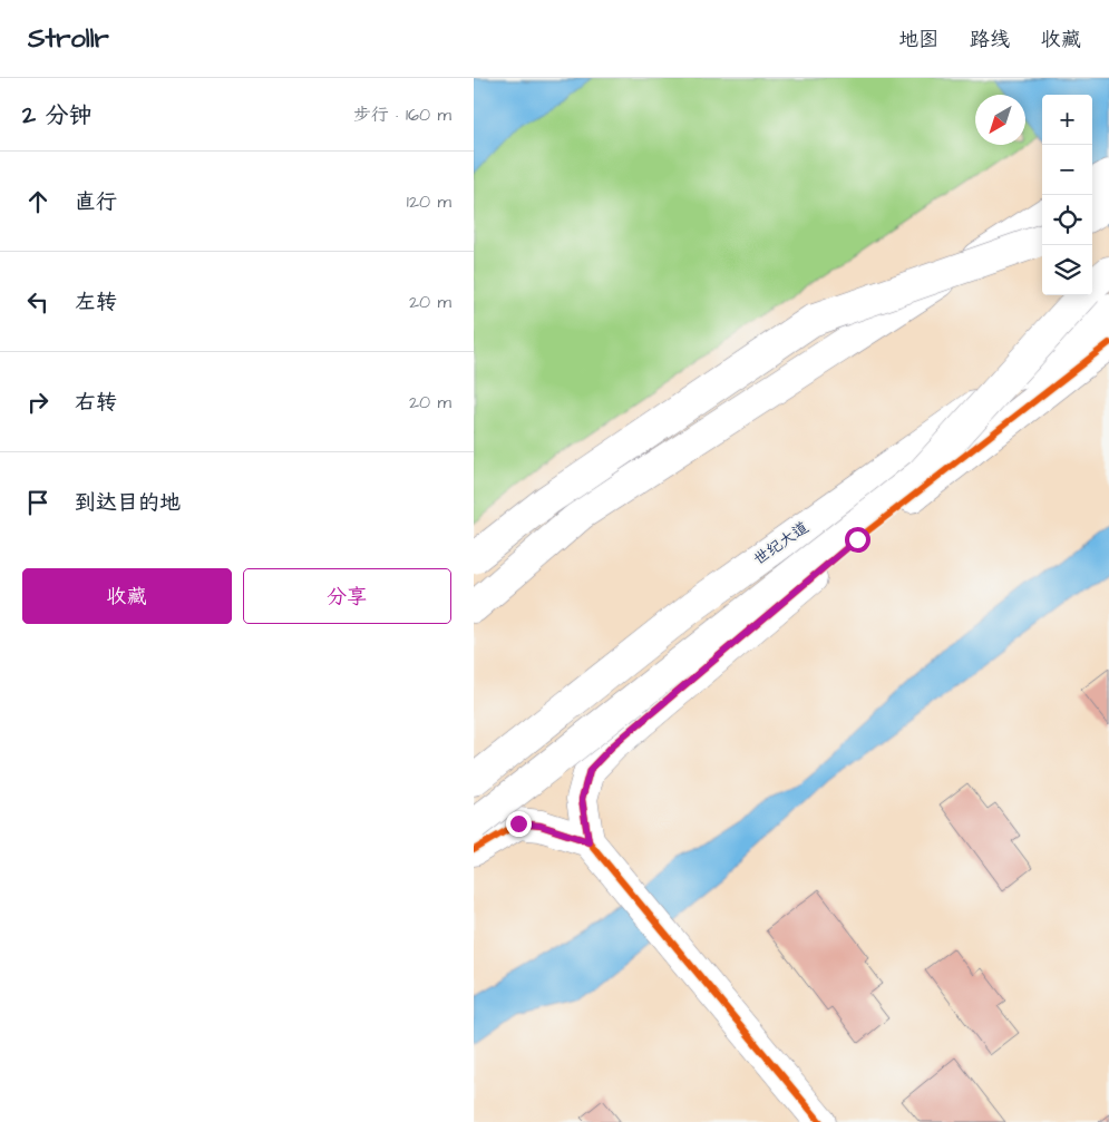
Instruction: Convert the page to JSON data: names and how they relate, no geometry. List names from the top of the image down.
{
  "streets": {
    "main road": ["世纪大道"]
  },
  "north": "bottom left",
  "page": {
    "header": "Strollr",
    "nav": ["地图", "路线", "收藏"],
    "heading": ["2 分钟", "步行 · 160 m"],
    "map_buttons": ["+", "−"],
    "list": [
      ["直行", "120 m"],
      ["左转", "20 m"],
      ["右转", "20 m"],
      "到达目的地"
    ],
    "buttons": ["收藏", "分享"]
  }
}
